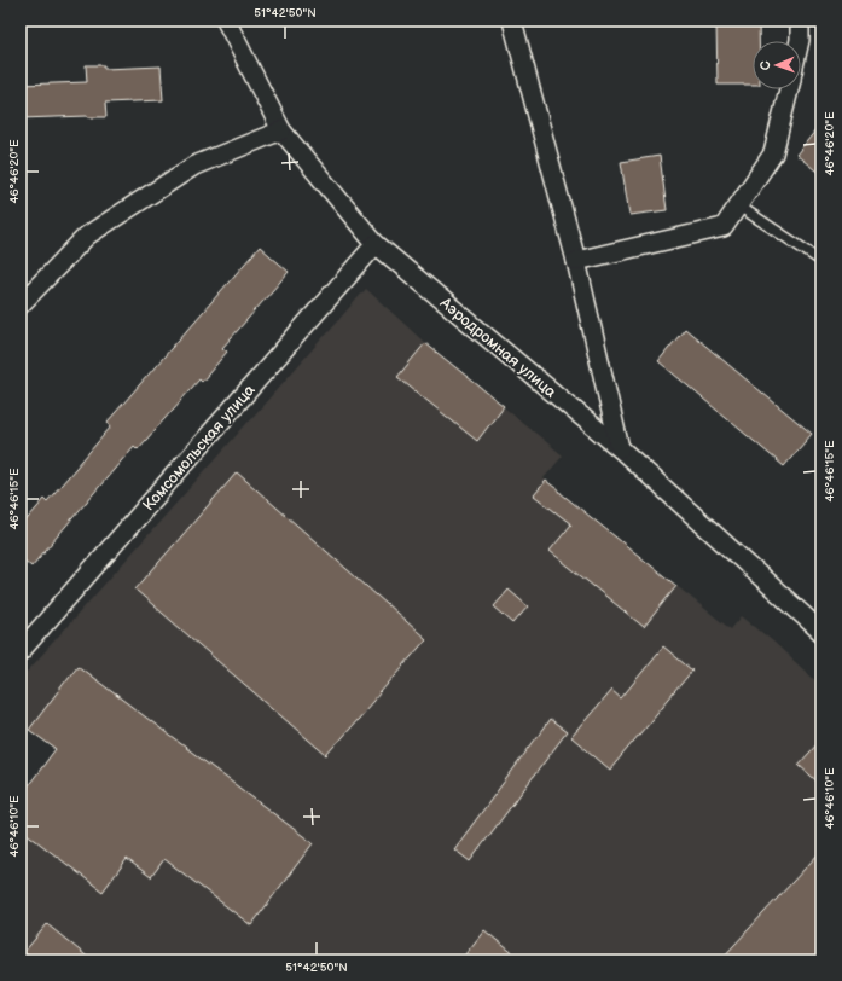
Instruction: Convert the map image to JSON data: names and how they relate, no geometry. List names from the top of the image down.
{
  "streets": {
    "street": ["Аэродромная улица", "Комсомольская улица"]
  },
  "crossings": [
    ["Аэродромная улица", "Комсомольская улица"]
  ],
  "north": "left",
  "coordinates": [
    "51°42'50\"N",
    "46°46'20\"E",
    "46°46'15\"E",
    "46°46'10\"E"
  ]
}
